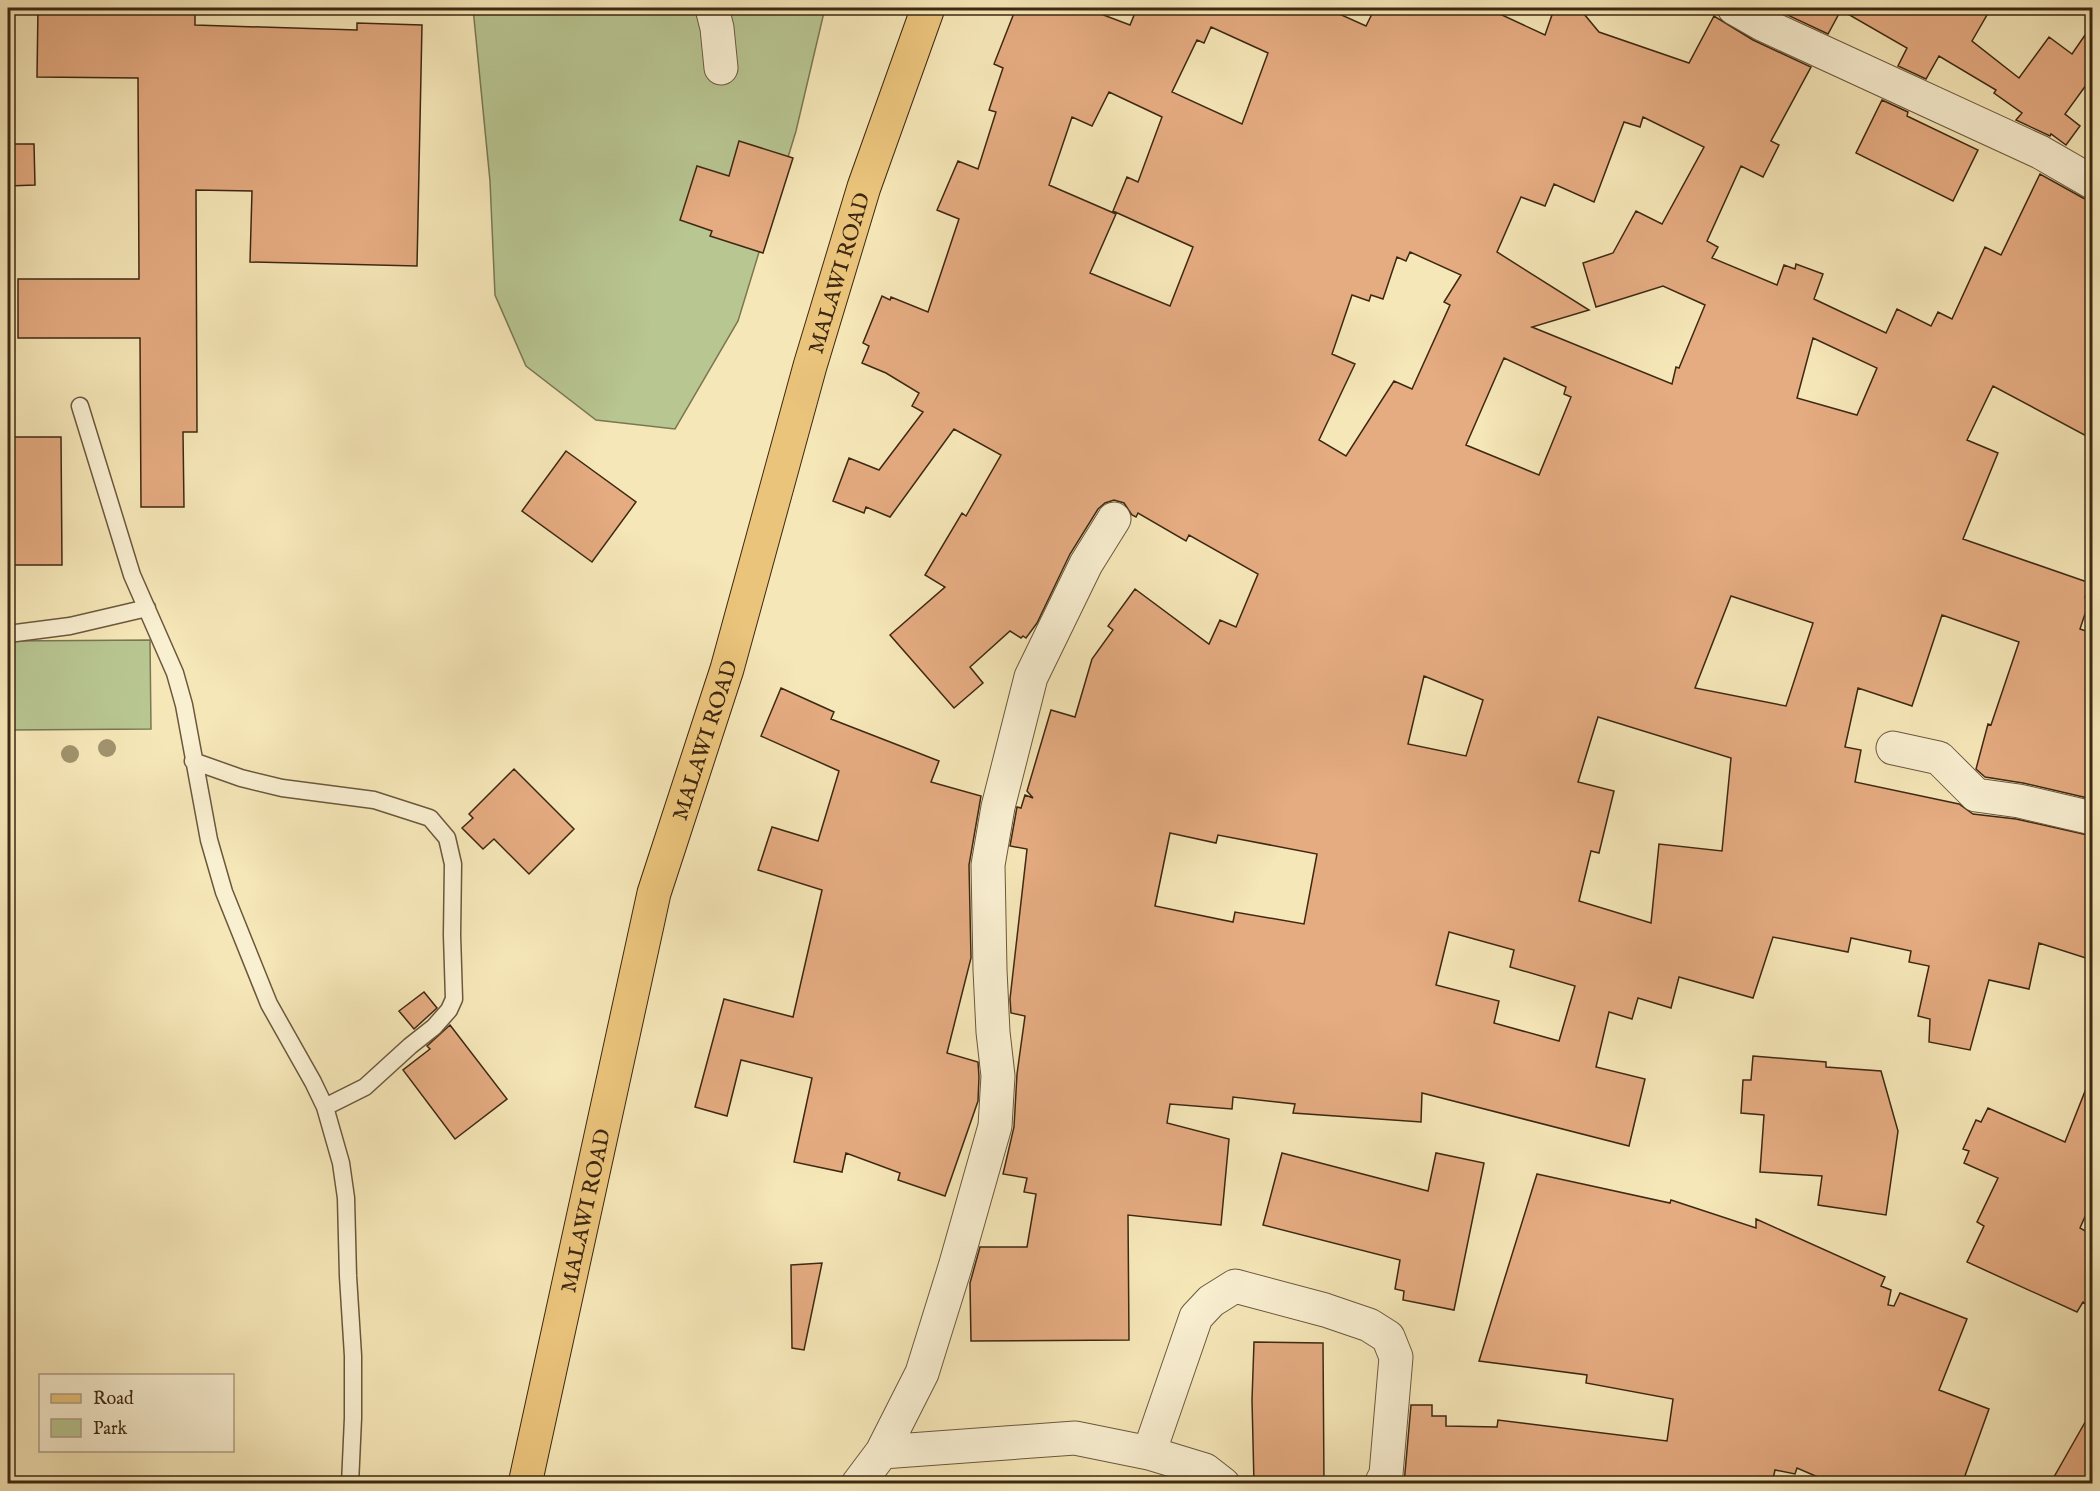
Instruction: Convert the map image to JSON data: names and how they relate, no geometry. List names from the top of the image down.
{
  "streets": {
    "main road": ["MALAWI ROAD"]
  },
  "legend": ["Road", "Park"]
}
